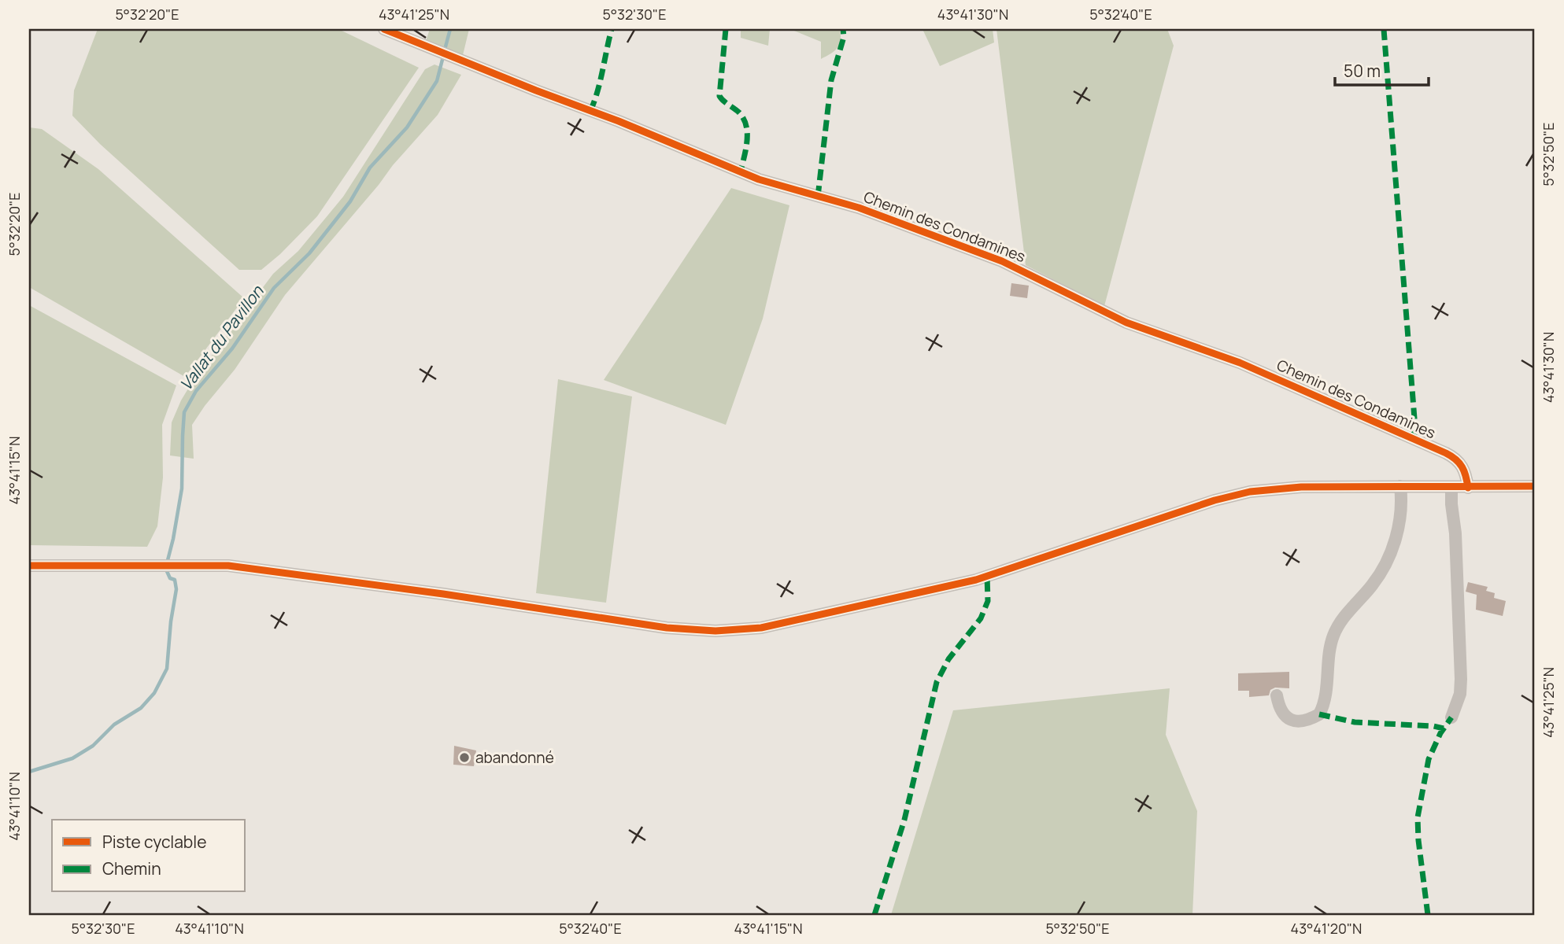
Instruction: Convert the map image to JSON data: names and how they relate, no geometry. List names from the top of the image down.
{
  "streets": {
    "street": ["Chemin des Condamines"]
  },
  "water": ["Vallat du Pavillon"],
  "places": ["abandonné"],
  "legend": ["Piste cyclable", "Chemin"],
  "scale_bar": "50 m",
  "coordinates": [
    "5°32'20\"E",
    "43°41'25\"N",
    "5°32'30\"E",
    "43°41'30\"N",
    "5°32'40\"E",
    "5°32'50\"E",
    "43°41'15\"N",
    "43°41'10\"N",
    "43°41'20\"N"
  ]
}
